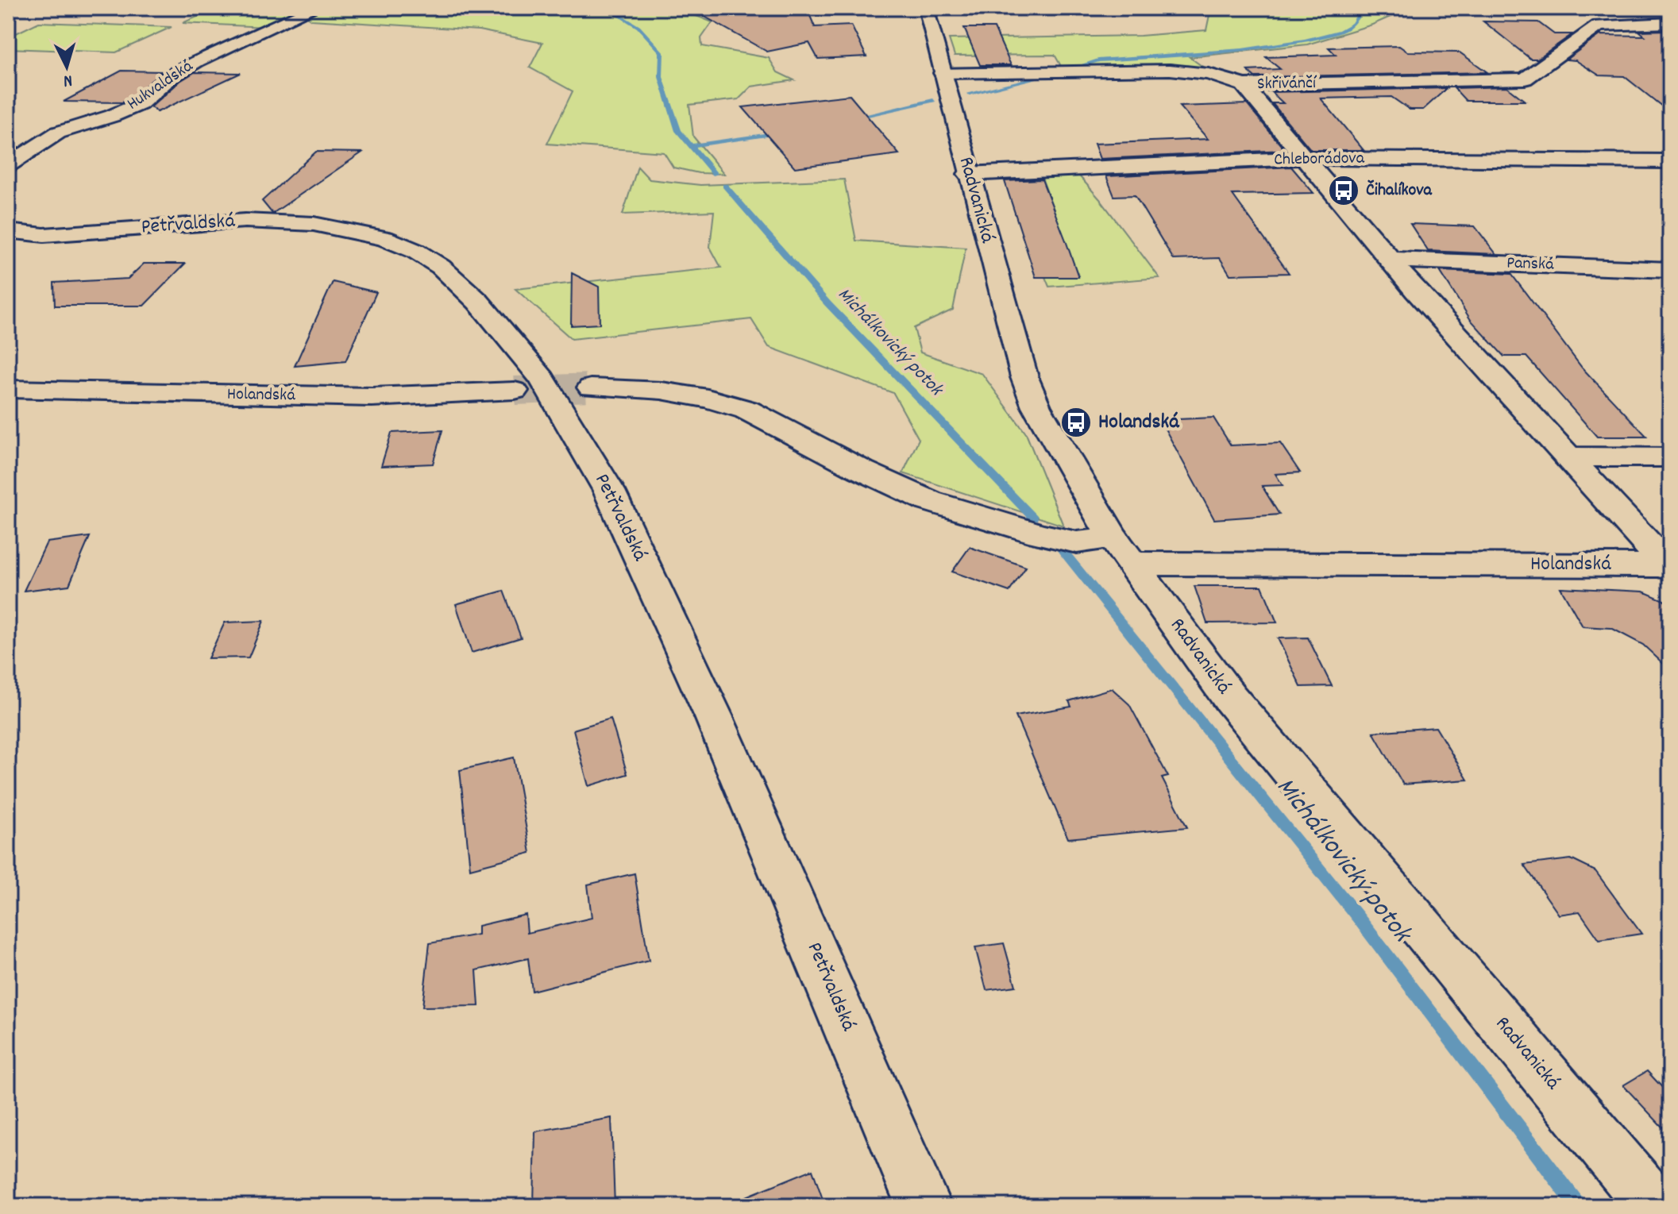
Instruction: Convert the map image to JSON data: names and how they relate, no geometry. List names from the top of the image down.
{
  "streets": {
    "street": [
      "Skřivánčí",
      "Hukvaldská",
      "Chleborádova",
      "Radvanická",
      "Petřvaldská",
      "Panská",
      "Holandská"
    ]
  },
  "crossings": [
    ["Skřivánčí", "Radvanická"],
    ["Chleborádova", "Radvanická"],
    ["Radvanická", "Holandská"]
  ],
  "water": ["Michálkovický potok"],
  "places": {
    "bus stop": ["Čihalíkova", "Holandská"]
  },
  "north": "bottom"
}
